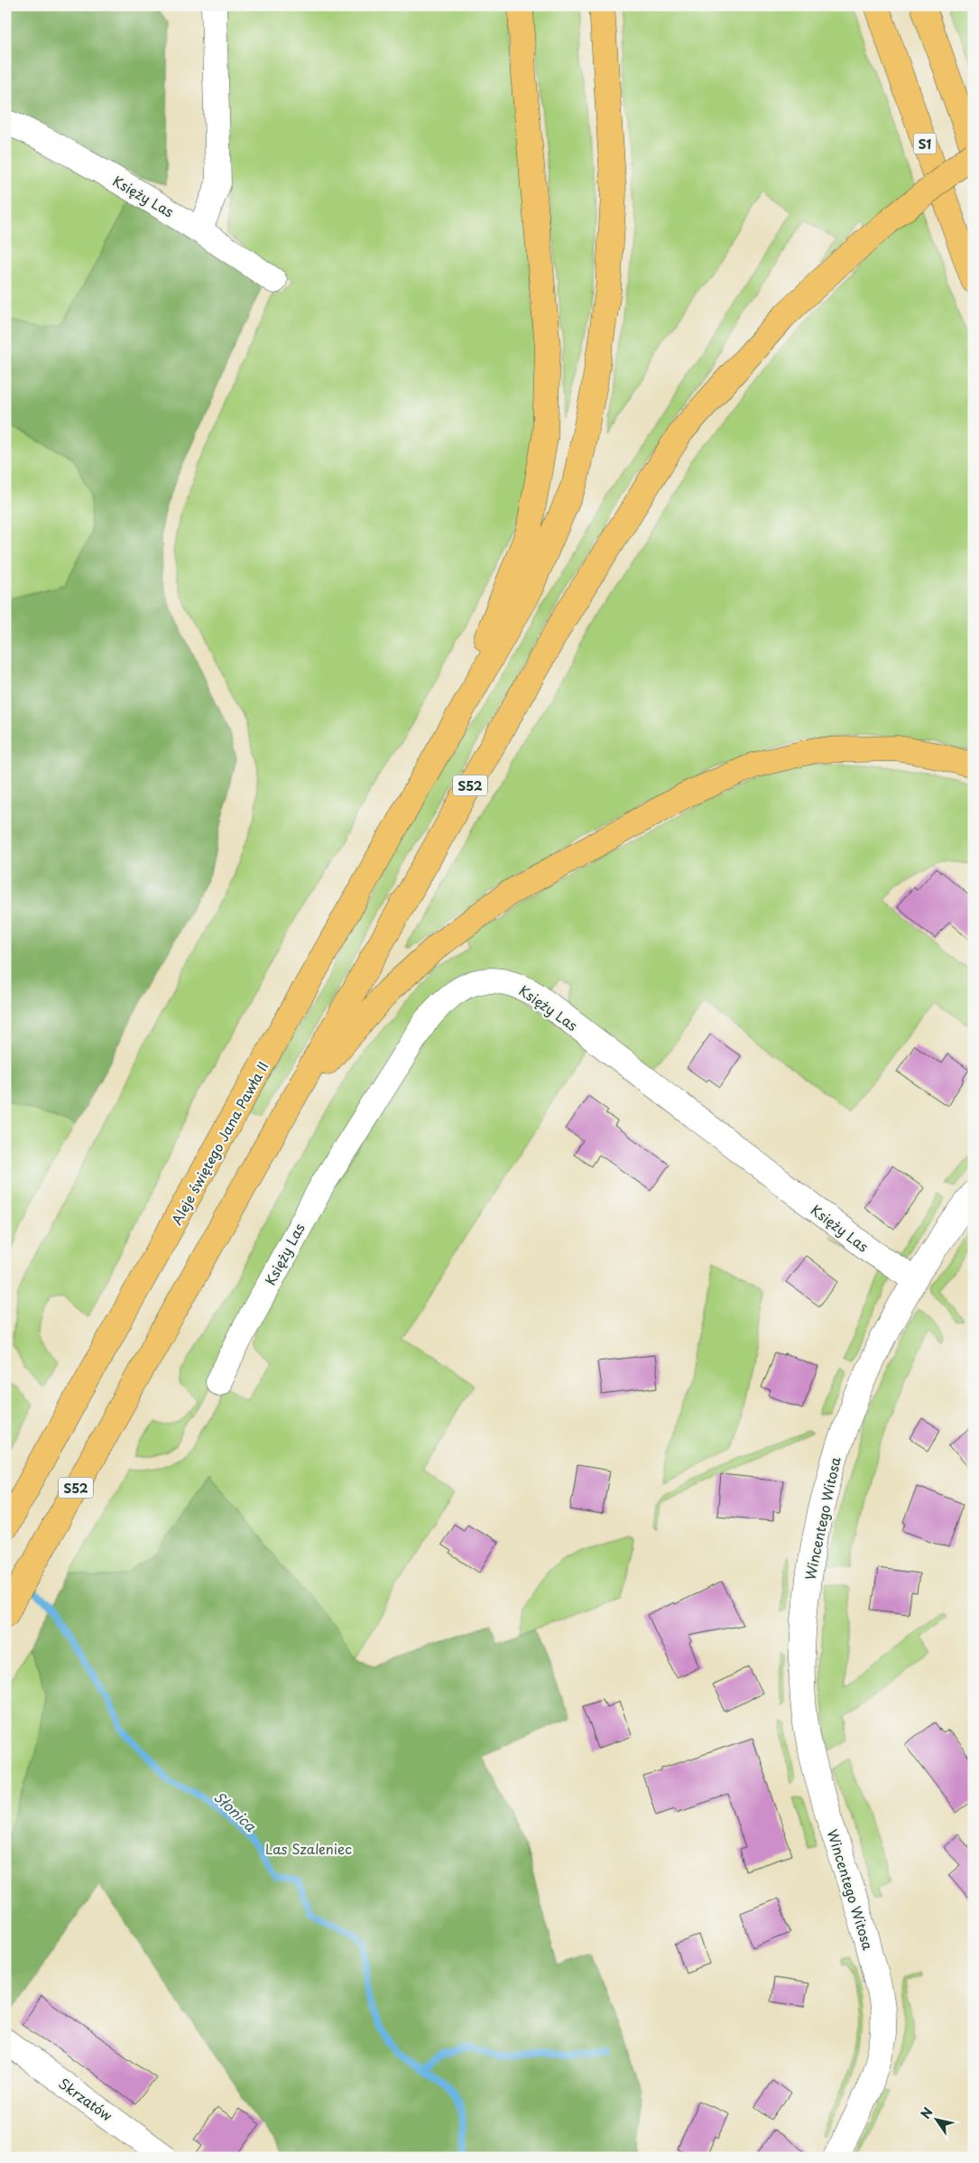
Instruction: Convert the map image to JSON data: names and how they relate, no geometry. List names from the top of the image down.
{
  "streets": {
    "highway": ["S1", "S52", "Aleje świętego Jana Pawła II"],
    "street": ["Księży Las", "Wincentego Witosa", "Skrzatów"]
  },
  "crossings": [
    ["Księży Las", "Wincentego Witosa"]
  ],
  "water": ["Słonica"],
  "parks": ["Las Szaleniec"],
  "north": "top left"
}
